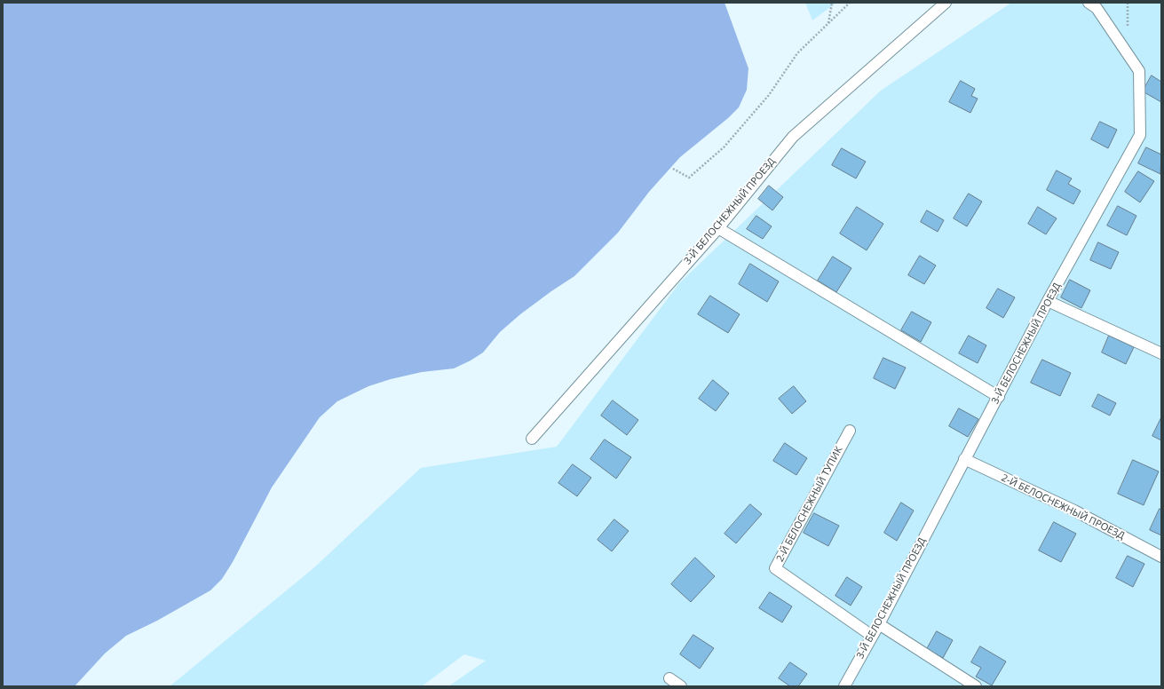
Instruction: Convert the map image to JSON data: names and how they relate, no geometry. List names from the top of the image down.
{
  "streets": {
    "lane": ["3-Й БЕЛОСНЕЖНЫЙ ПРОЕЗД", "2-Й БЕЛОСНЕЖНЫЙ ТУПИК", "2-Й БЕЛОСНЕЖНЫЙ ПРОЕЗД"]
  },
  "crossings": [
    ["3-Й БЕЛОСНЕЖНЫЙ ПРОЕЗД", "2-Й БЕЛОСНЕЖНЫЙ ТУПИК"],
    ["3-Й БЕЛОСНЕЖНЫЙ ПРОЕЗД", "2-Й БЕЛОСНЕЖНЫЙ ПРОЕЗД"]
  ]
}
